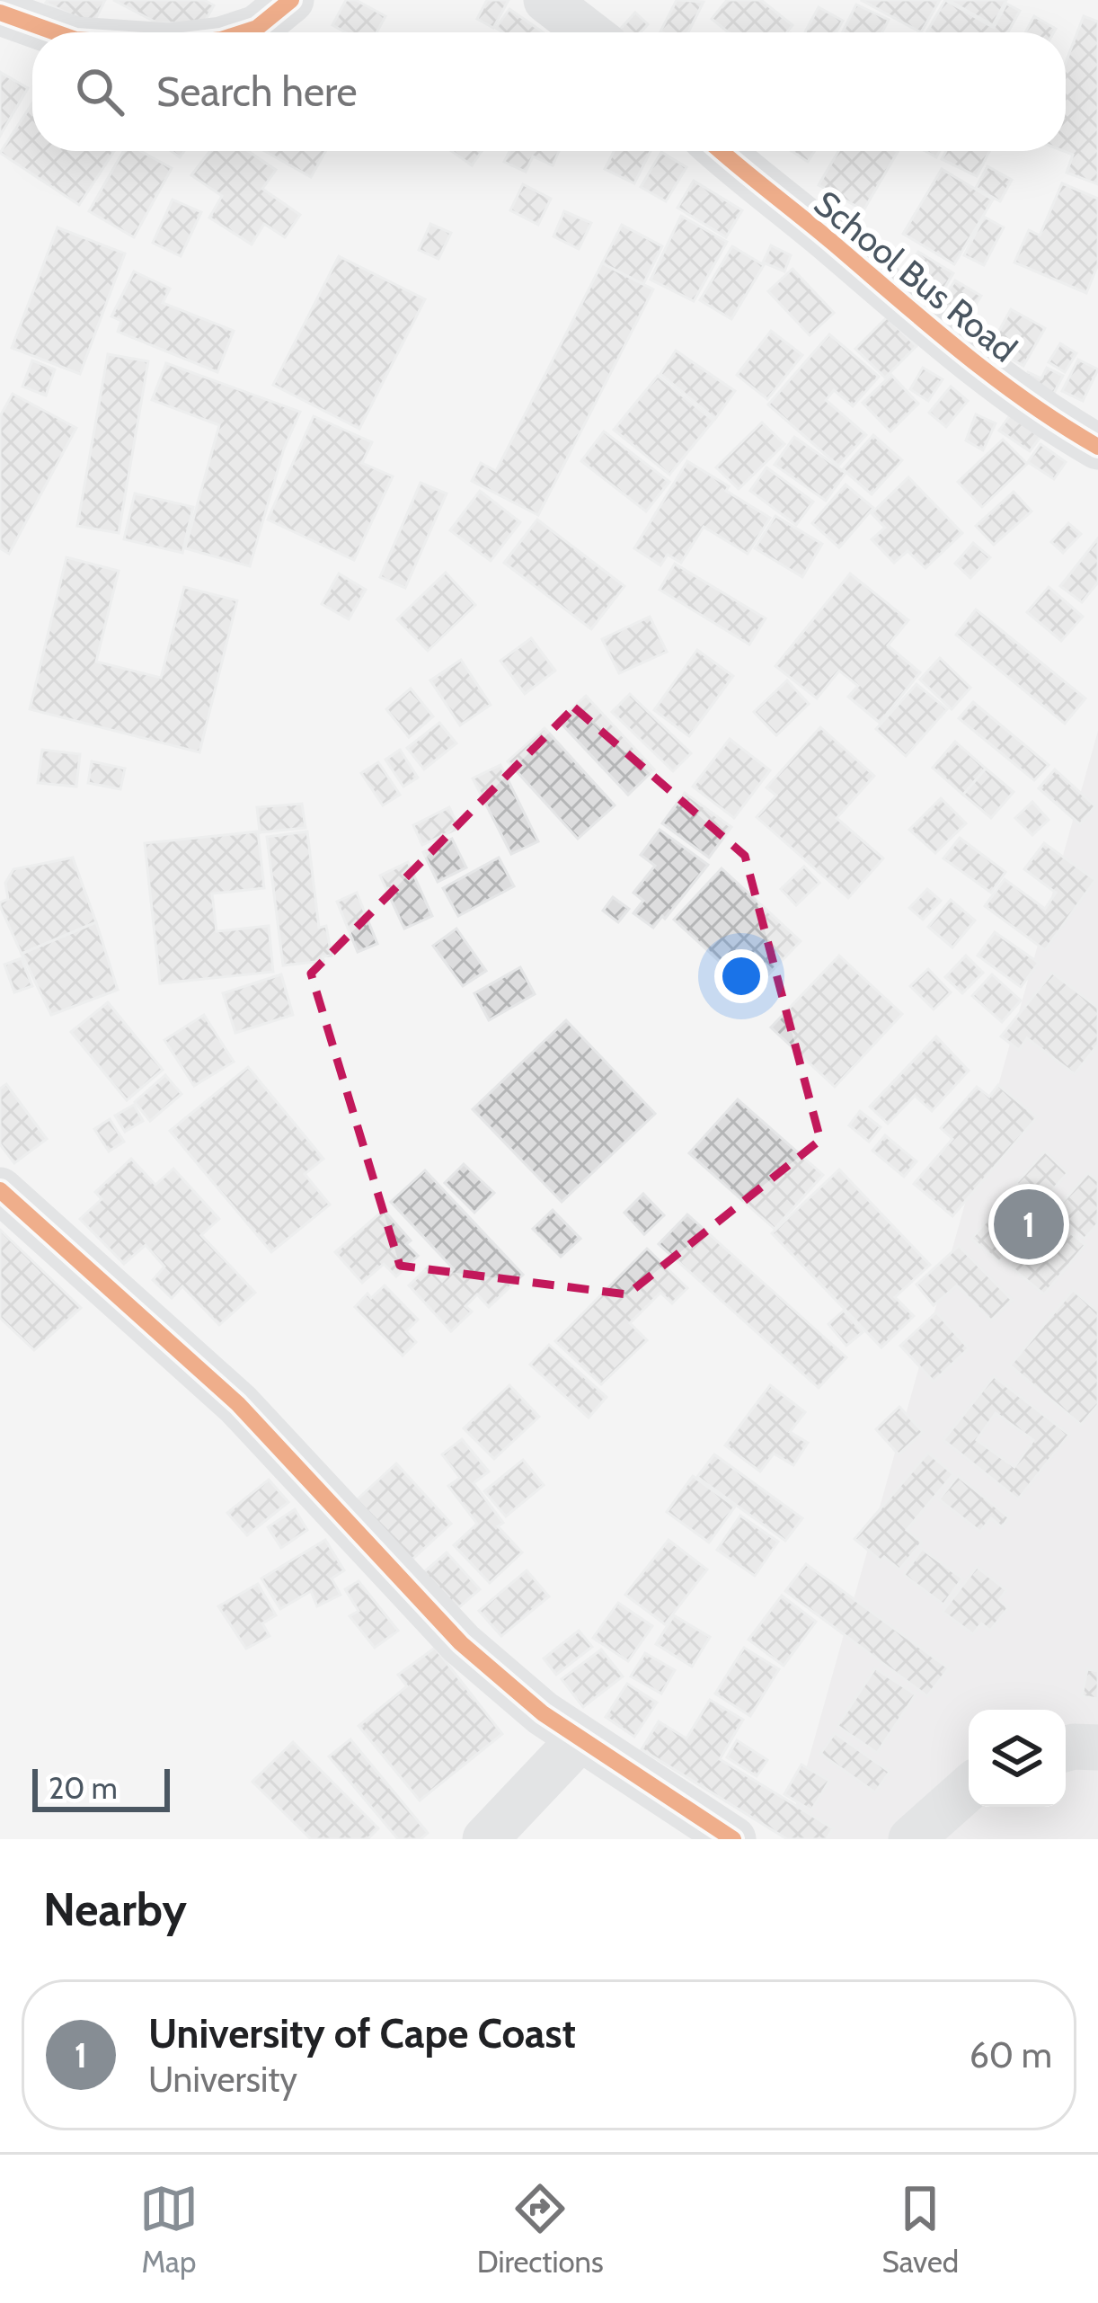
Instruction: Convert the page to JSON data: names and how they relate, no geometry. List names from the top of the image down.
{
  "streets": {
    "street": ["School Bus Road"]
  },
  "scale_bar": "20 m",
  "page": {
    "search": "Search here",
    "pins": "1",
    "scale": "20 m",
    "heading": "Nearby",
    "list": [
      {
        "mark": "1",
        "name": "University of Cape Coast",
        "note": "University",
        "value": "60 m"
      }
    ],
    "nav": ["Map", "Directions", "Saved"]
  }
}
